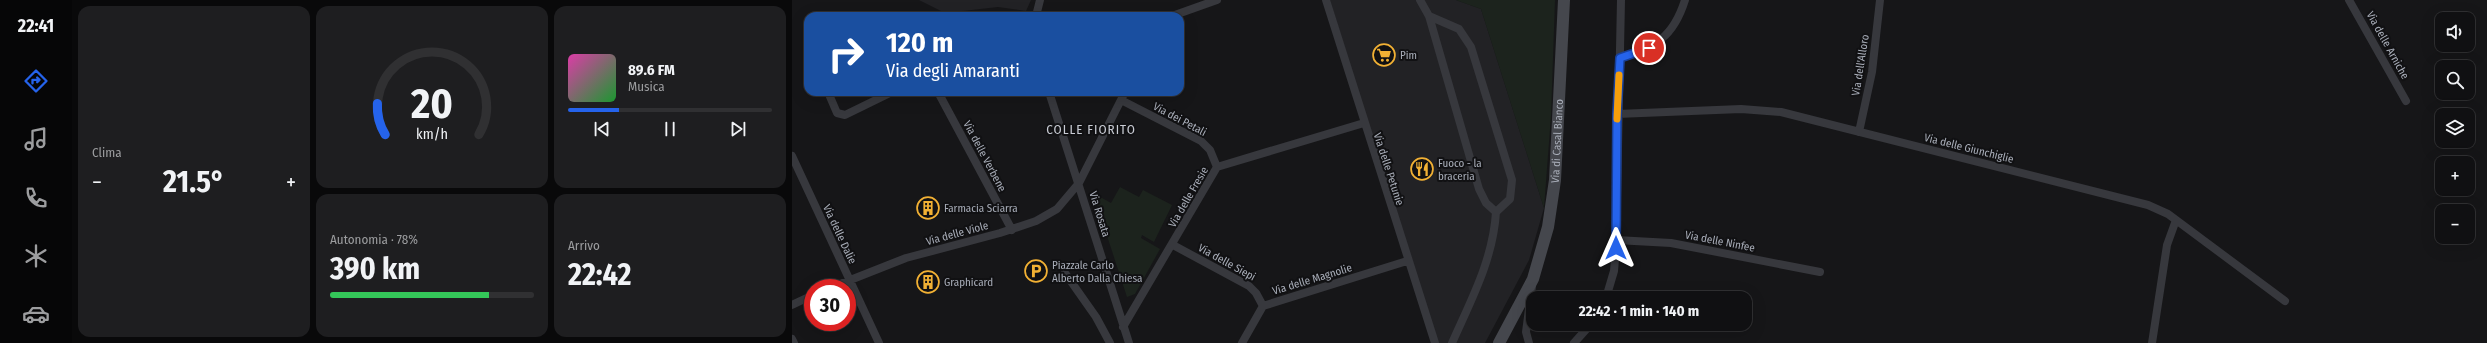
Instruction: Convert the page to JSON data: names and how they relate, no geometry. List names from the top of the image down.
{
  "streets": {
    "main road": ["Via di Casal Bianco"],
    "street": [
      "Via delle Arniche",
      "Via dell'Alloro",
      "Via dei Petali",
      "Via delle Giunchiglie",
      "Via delle Verbene",
      "Via delle Petunie",
      "Via delle Fresie",
      "Via Rosata",
      "Via delle Viole",
      "Via delle Dalie",
      "Via delle Ninfee",
      "Via delle Siepi",
      "Via delle Magnolie"
    ]
  },
  "crossings": [
    ["Via dell'Alloro", "Via delle Giunchiglie"],
    ["Via dei Petali", "Via delle Fresie"],
    ["Via dei Petali", "Via delle Viole"],
    ["Via delle Verbene", "Via delle Viole"],
    ["Via delle Petunie", "Via delle Fresie"],
    ["Via delle Petunie", "Via delle Magnolie"],
    ["Via delle Fresie", "Via Rosata"],
    ["Via delle Fresie", "Via delle Siepi"],
    ["Via Rosata", "Via delle Viole"],
    ["Via delle Viole", "Via delle Dalie"],
    ["Via delle Siepi", "Via delle Magnolie"]
  ],
  "districts": ["COLLE FIORITO"],
  "places": {
    "supermarket": ["Pim"],
    "restaurant": ["Fuoco - la braceria"],
    "building": ["Farmacia Sciarra", "Graphicard"],
    "parking": ["Piazzale Carlo Alberto Dalla Chiesa"]
  },
  "page": {
    "tabs": "22:41",
    "tile": [
      "Clima",
      ["Autonomia · 78%", "390 km"],
      ["Arrivo", "22:42"]
    ],
    "map_buttons": ["+", "−"],
    "turn": ["120 m", "Via degli Amaranti"],
    "song": ["89.6 FM", "Musica"],
    "heat": ["−", "21.5°", "+"],
    "limit": "30",
    "trip": "22:42 · 1 min · 140 m",
    "gauge": ["20", "km/h"]
  }
}
